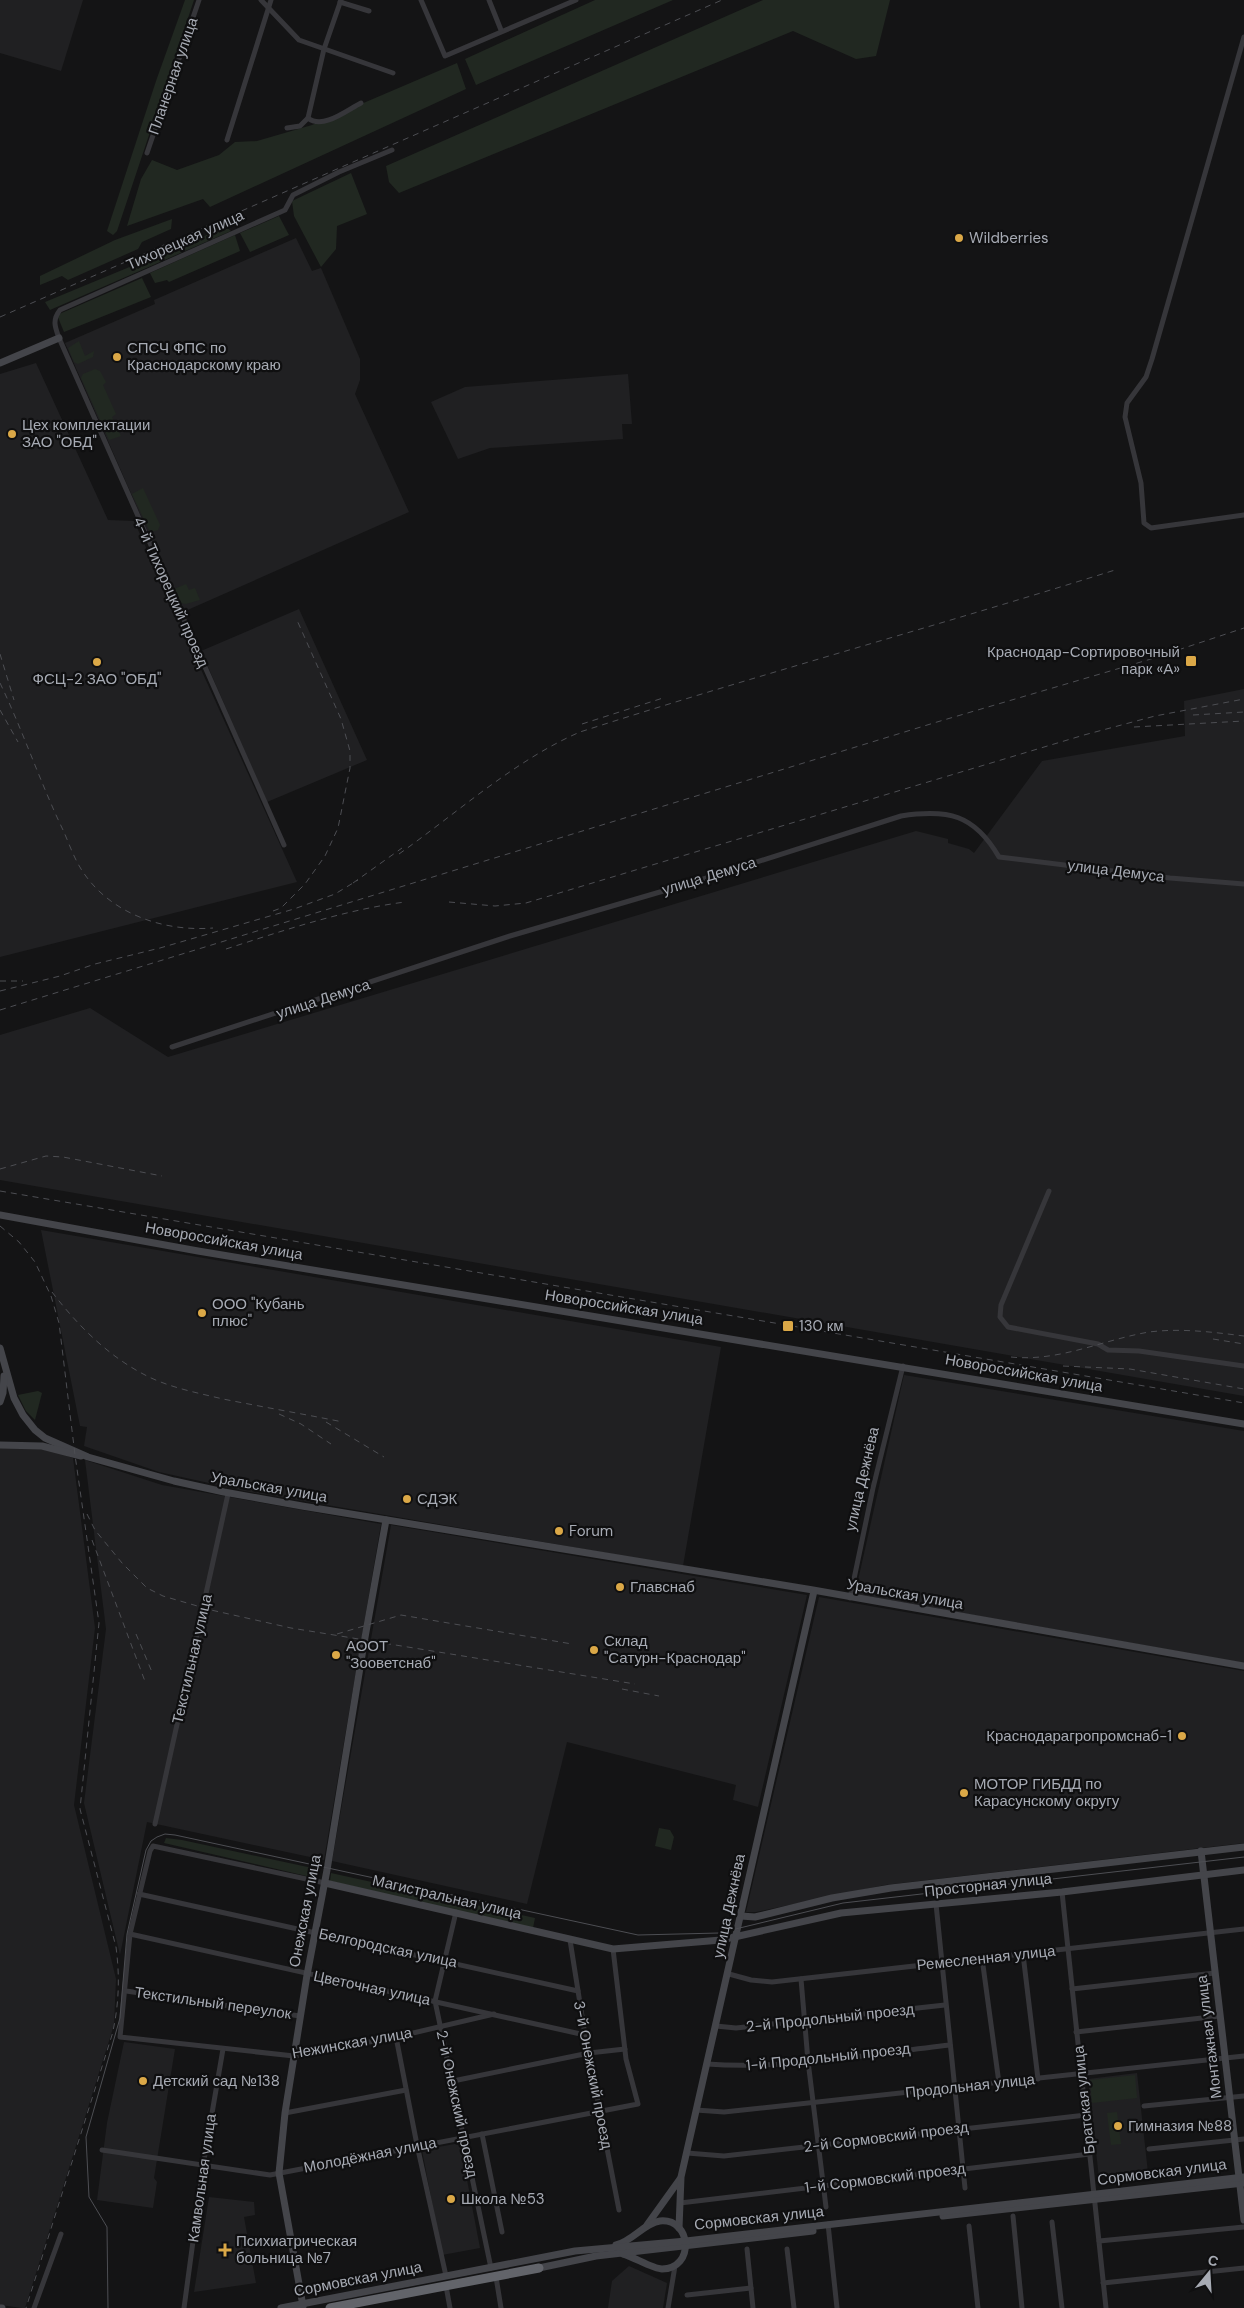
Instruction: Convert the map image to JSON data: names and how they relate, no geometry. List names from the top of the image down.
{
  "streets": {
    "highway": ["Сормовская улица"],
    "street": [
      "Планерная улица",
      "Тихорецкая улица",
      "4-й Тихорецкий проезд",
      "улица Демуса",
      "Новороссийская улица",
      "улица Дежнёва",
      "Уральская улица",
      "Текстильная улица",
      "Просторная улица",
      "Магистральная улица",
      "Онежская улица",
      "Белгородская улица",
      "Ремесленная улица",
      "Цветочная улица",
      "Текстильный переулок",
      "2-й Продольный проезд",
      "Монтажная улица",
      "Нежинская улица",
      "1-й Продольный проезд",
      "3-й Онежский проезд",
      "Продольная улица",
      "Братская улица",
      "2-й Онежский проезд",
      "2-й Сормовский проезд",
      "Молодёжная улица",
      "Камвольная улица",
      "1-й Сормовский проезд"
    ]
  },
  "crossings": [
    ["Тихорецкая улица", "4-й Тихорецкий проезд"],
    ["Новороссийская улица", "улица Дежнёва"],
    ["улица Дежнёва", "Уральская улица"],
    ["улица Дежнёва", "Просторная улица"],
    ["улица Дежнёва", "Магистральная улица"],
    ["улица Дежнёва", "Ремесленная улица"],
    ["улица Дежнёва", "2-й Продольный проезд"],
    ["улица Дежнёва", "1-й Продольный проезд"],
    ["улица Дежнёва", "Продольная улица"],
    ["улица Дежнёва", "2-й Сормовский проезд"],
    ["улица Дежнёва", "1-й Сормовский проезд"],
    ["Уральская улица", "Текстильная улица"],
    ["Уральская улица", "Онежская улица"],
    ["Просторная улица", "Магистральная улица"],
    ["Просторная улица", "Монтажная улица"],
    ["Просторная улица", "Братская улица"],
    ["Магистральная улица", "Онежская улица"],
    ["Магистральная улица", "Белгородская улица"],
    ["Магистральная улица", "3-й Онежский проезд"],
    ["Магистральная улица", "2-й Онежский проезд"],
    ["Онежская улица", "Белгородская улица"],
    ["Онежская улица", "Цветочная улица"],
    ["Онежская улица", "Текстильный переулок"],
    ["Онежская улица", "Нежинская улица"],
    ["Онежская улица", "Молодёжная улица"],
    ["Онежская улица", "Сормовская улица"],
    ["Белгородская улица", "3-й Онежский проезд"],
    ["Белгородская улица", "2-й Онежский проезд"],
    ["Ремесленная улица", "Монтажная улица"],
    ["Ремесленная улица", "Братская улица"],
    ["Цветочная улица", "Нежинская улица"],
    ["Цветочная улица", "3-й Онежский проезд"],
    ["Цветочная улица", "2-й Онежский проезд"],
    ["Текстильный переулок", "Нежинская улица"],
    ["Монтажная улица", "Продольная улица"],
    ["Монтажная улица", "Сормовская улица"],
    ["Нежинская улица", "2-й Онежский проезд"],
    ["Нежинская улица", "Камвольная улица"],
    ["3-й Онежский проезд", "Молодёжная улица"],
    ["Продольная улица", "Братская улица"],
    ["Братская улица", "2-й Сормовский проезд"],
    ["Братская улица", "Сормовская улица"],
    ["Братская улица", "1-й Сормовский проезд"],
    ["2-й Онежский проезд", "Молодёжная улица"],
    ["2-й Онежский проезд", "Сормовская улица"],
    ["Молодёжная улица", "Камвольная улица"]
  ],
  "places": {
    "other": [
      "Wildberries",
      "СПСЧ ФПС по Краснодарскому краю",
      "Цех комплектации ЗАО \"ОБД\"",
      "ФСЦ-2 ЗАО \"ОБД\"",
      "ООО \"Кубань плюс\"",
      "СДЭК",
      "Forum",
      "Главснаб",
      "Склад \"Сатурн-Краснодар\"",
      "АООТ \"Зооветснаб\"",
      "Краснодарагропромснаб-1",
      "МОТОР ГИБДД по Карасунскому округу",
      "Детский сад №138",
      "Гимназия №88",
      "Школа №53"
    ],
    "transit": ["Краснодар-Сортировочный парк «А»", "130 км"],
    "health": ["Психиатрическая больница №7"]
  },
  "north": "top"
}
